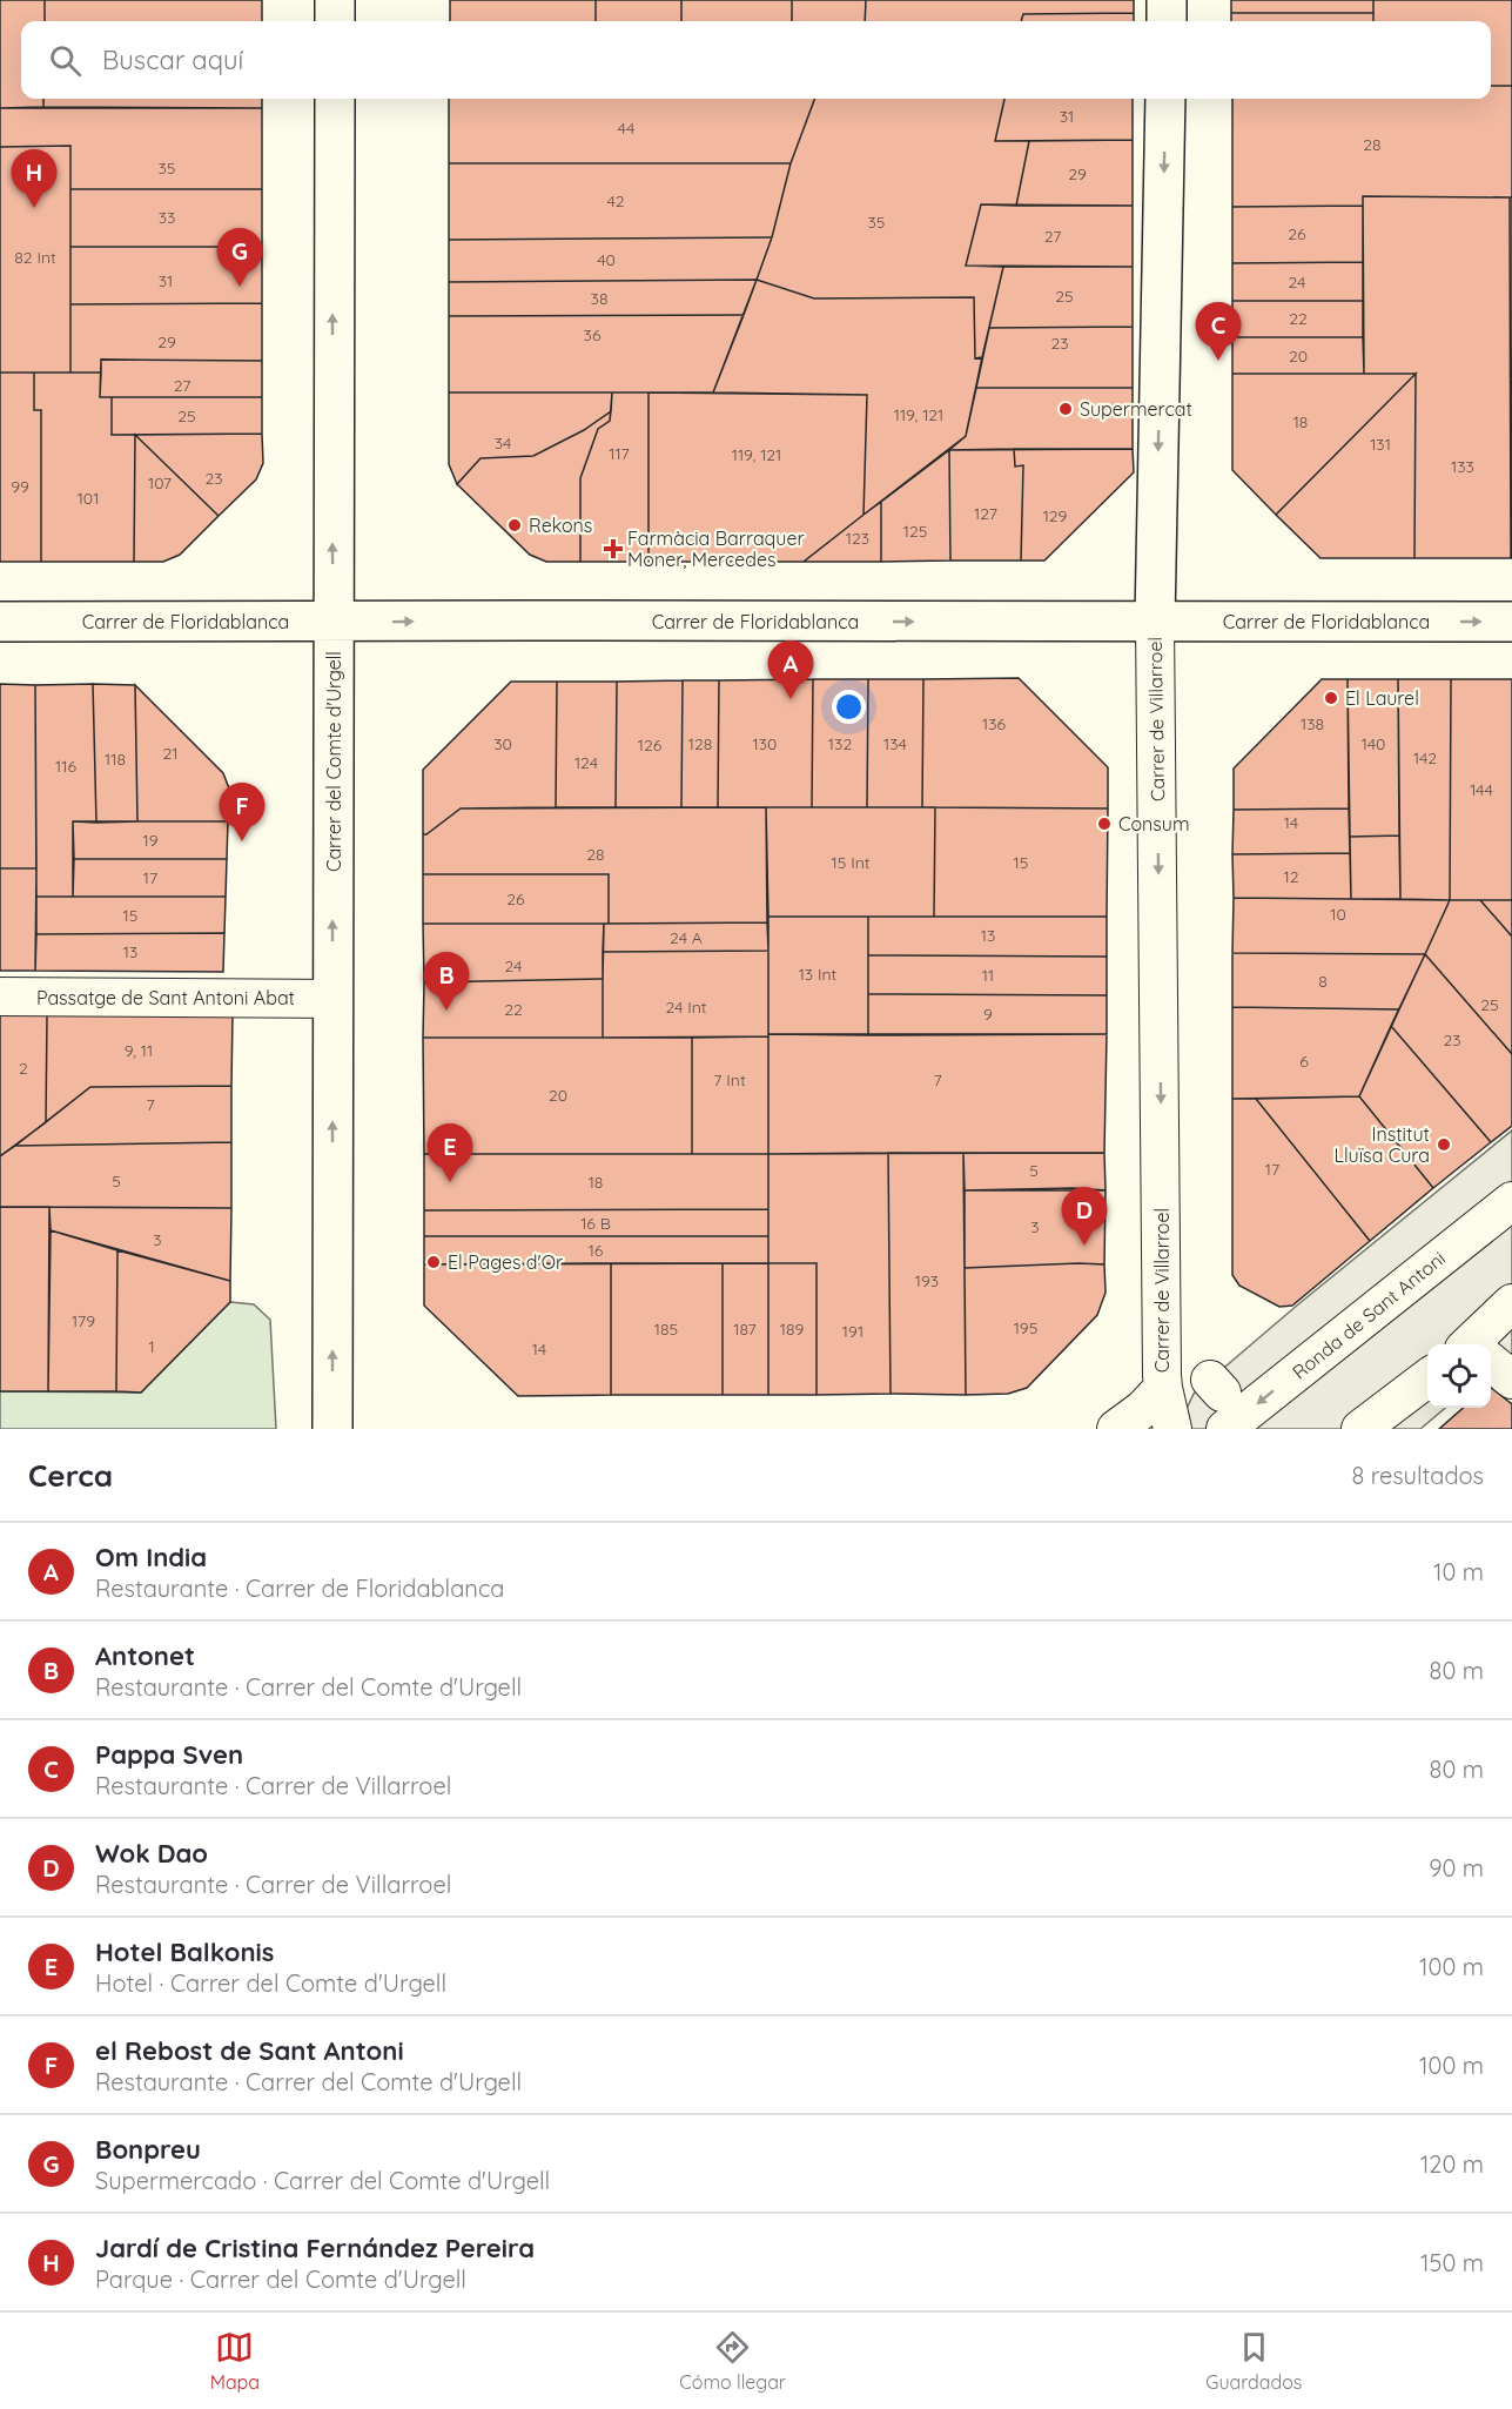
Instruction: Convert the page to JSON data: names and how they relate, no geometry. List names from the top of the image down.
{
  "streets": {
    "street": [
      "Carrer de Floridablanca",
      "Carrer de Villarroel",
      "Carrer del Comte d'Urgell",
      "Passatge de Sant Antoni Abat",
      "Ronda de Sant Antoni"
    ]
  },
  "crossings": [
    ["Carrer de Floridablanca", "Carrer de Villarroel"],
    ["Carrer de Floridablanca", "Carrer del Comte d'Urgell"],
    ["Carrer del Comte d'Urgell", "Passatge de Sant Antoni Abat"]
  ],
  "one_way": ["Carrer de Floridablanca", "Carrer de Villarroel", "Carrer del Comte d'Urgell"],
  "places": {
    "other": [
      "Supermercat",
      "Rekons",
      "El Laurel",
      "Consum",
      "Institut Lluïsa Cura",
      "El Pages d'Or"
    ],
    "health": ["Farmàcia Barraquer Moner, Mercedes"]
  },
  "house_numbers": [
    "31",
    "44",
    "28",
    "35",
    "29",
    "42",
    "33",
    "35",
    "26",
    "27",
    "82 Int",
    "40",
    "31",
    "24",
    "25",
    "38",
    "22",
    "36",
    "29",
    "23",
    "20",
    "27",
    "119, 121",
    "25",
    "18",
    "34",
    "131",
    "117",
    "119, 121",
    "133",
    "23",
    "107",
    "99",
    "101",
    "127",
    "129",
    "125",
    "123",
    "136",
    "138",
    "30",
    "128",
    "130",
    "132",
    "134",
    "140",
    "126",
    "21",
    "142",
    "118",
    "124",
    "116",
    "144",
    "14",
    "19",
    "28",
    "15 Int",
    "15",
    "12",
    "17",
    "26",
    "10",
    "15",
    "13",
    "24 A",
    "13",
    "24",
    "13 Int",
    "11",
    "8",
    "25",
    "24 Int",
    "22",
    "9",
    "23",
    "9, 11",
    "6",
    "2",
    "7 Int",
    "7",
    "20",
    "7",
    "17",
    "5",
    "5",
    "18",
    "16 B",
    "3",
    "3",
    "16",
    "193",
    "179",
    "195",
    "185",
    "187",
    "189",
    "191",
    "1",
    "14"
  ],
  "page": {
    "search": "Buscar aquí",
    "pins": [
      "H",
      "G",
      "C",
      "A",
      "F",
      "B",
      "E",
      "D"
    ],
    "heading": ["Cerca", "8 resultados"],
    "list": [
      {
        "mark": "A",
        "name": "Om India",
        "note": "Restaurante · Carrer de Floridablanca",
        "value": "10 m"
      },
      {
        "mark": "B",
        "name": "Antonet",
        "note": "Restaurante · Carrer del Comte d'Urgell",
        "value": "80 m"
      },
      {
        "mark": "C",
        "name": "Pappa Sven",
        "note": "Restaurante · Carrer de Villarroel",
        "value": "80 m"
      },
      {
        "mark": "D",
        "name": "Wok Dao",
        "note": "Restaurante · Carrer de Villarroel",
        "value": "90 m"
      },
      {
        "mark": "E",
        "name": "Hotel Balkonis",
        "note": "Hotel · Carrer del Comte d'Urgell",
        "value": "100 m"
      },
      {
        "mark": "F",
        "name": "el Rebost de Sant Antoni",
        "note": "Restaurante · Carrer del Comte d'Urgell",
        "value": "100 m"
      },
      {
        "mark": "G",
        "name": "Bonpreu",
        "note": "Supermercado · Carrer del Comte d'Urgell",
        "value": "120 m"
      },
      {
        "mark": "H",
        "name": "Jardí de Cristina Fernández Pereira",
        "note": "Parque · Carrer del Comte d'Urgell",
        "value": "150 m"
      }
    ],
    "nav": ["Mapa", "Cómo llegar", "Guardados"]
  }
}
